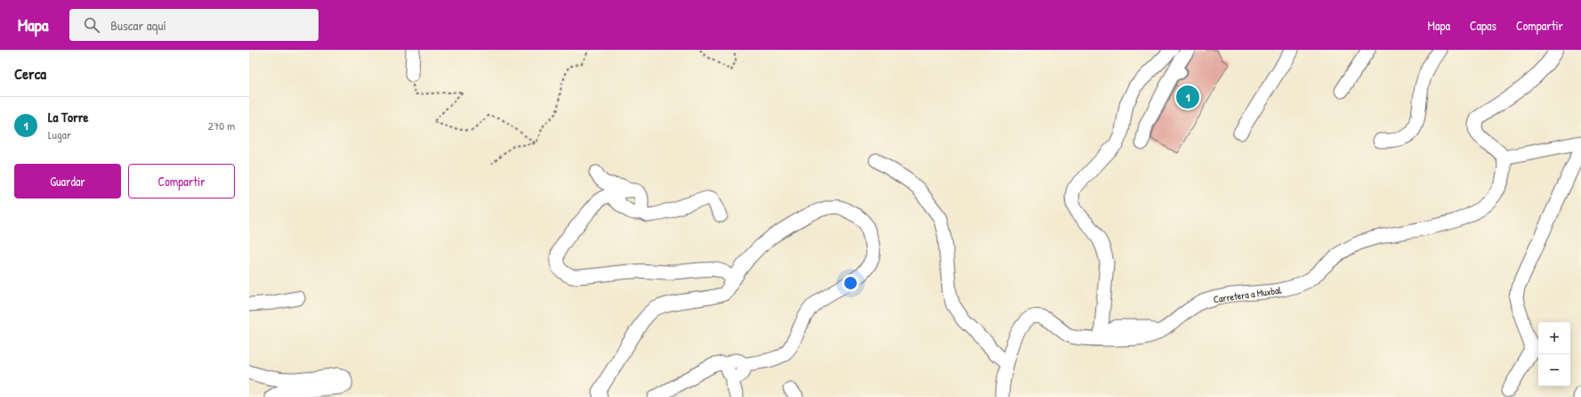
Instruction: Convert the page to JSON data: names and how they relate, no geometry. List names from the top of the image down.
{
  "streets": {
    "street": ["Carretera a Muxbal"]
  },
  "page": {
    "header": "Mapa",
    "search": "Buscar aquí",
    "nav": ["Mapa", "Capas", "Compartir"],
    "heading": "Cerca",
    "pins": "1",
    "list": [
      {
        "mark": "1",
        "name": "La Torre",
        "note": "Lugar",
        "value": "270 m"
      }
    ],
    "buttons": ["Guardar", "Compartir"],
    "map_buttons": ["+", "−"]
  }
}
